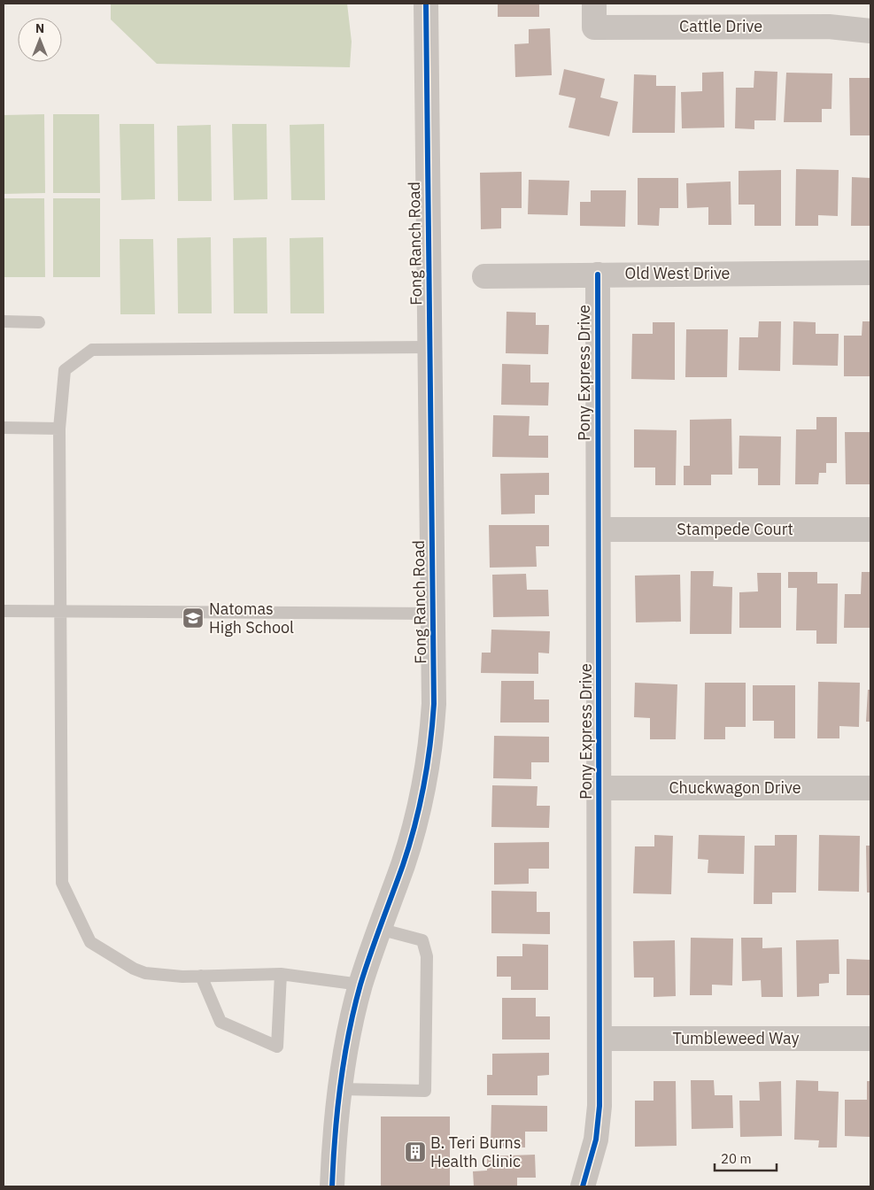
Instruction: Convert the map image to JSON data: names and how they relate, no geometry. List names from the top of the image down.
{
  "streets": {
    "street": [
      "Cattle Drive",
      "Fong Ranch Road",
      "Old West Drive",
      "Pony Express Drive",
      "Stampede Court",
      "Chuckwagon Drive",
      "Tumbleweed Way"
    ]
  },
  "crossings": [
    ["Old West Drive", "Pony Express Drive"],
    ["Pony Express Drive", "Stampede Court"],
    ["Pony Express Drive", "Chuckwagon Drive"],
    ["Pony Express Drive", "Tumbleweed Way"]
  ],
  "places": {
    "school or university": ["Natomas High School"],
    "building": ["B. Teri Burns Health Clinic"]
  },
  "scale_bar": "20 m",
  "north": "top"
}
